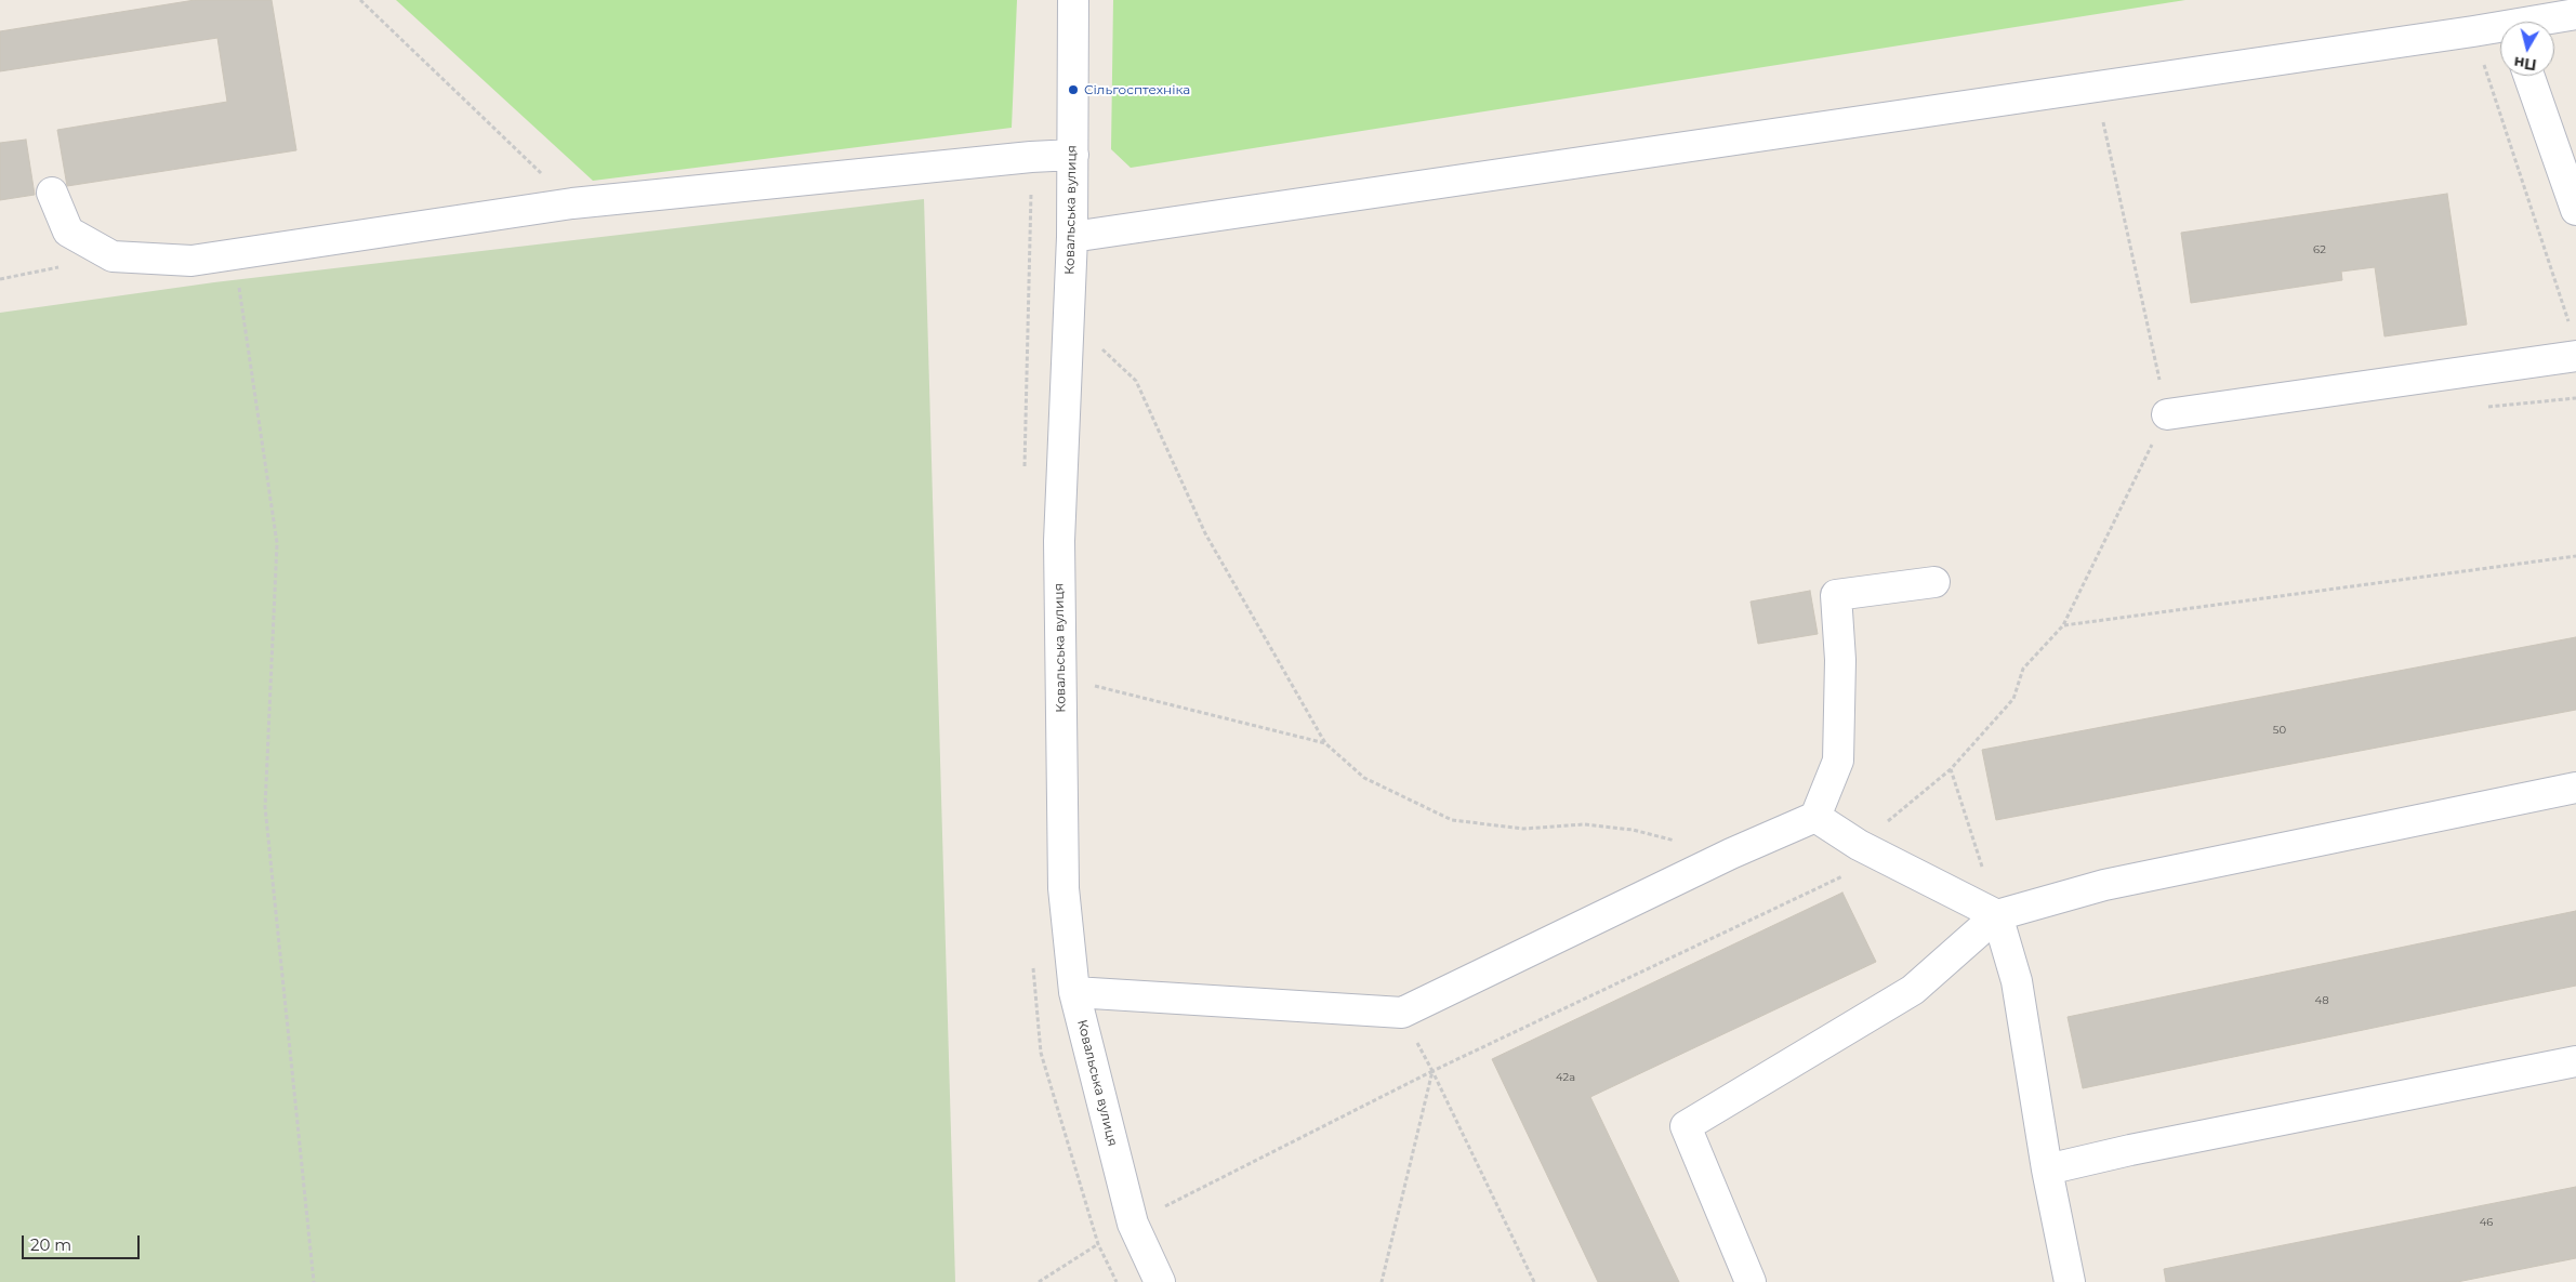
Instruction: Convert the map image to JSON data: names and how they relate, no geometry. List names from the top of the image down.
{
  "streets": {
    "street": ["Ковальська вулиця"]
  },
  "places": ["Сільгосптехніка"],
  "house_numbers": [
    "62",
    "50",
    "48",
    "42а",
    "46"
  ],
  "scale_bar": "20 m",
  "north": "bottom"
}
